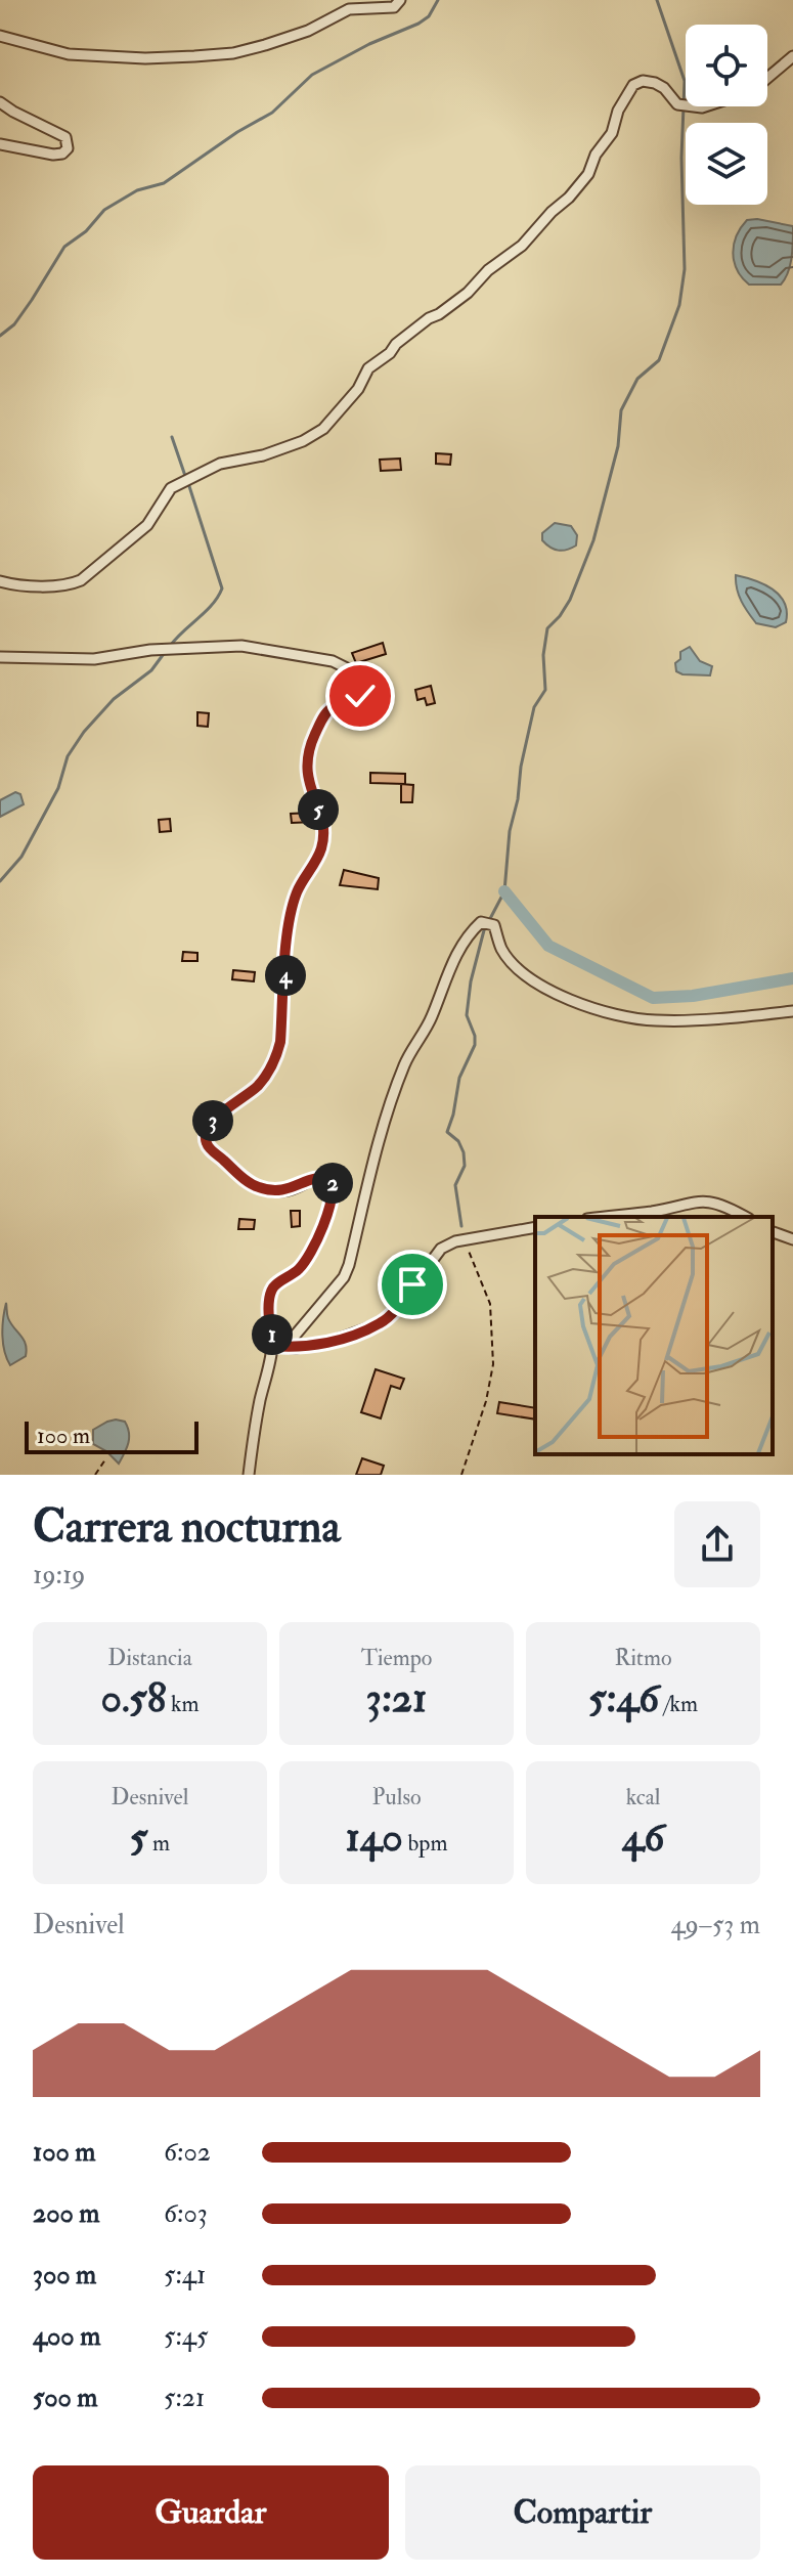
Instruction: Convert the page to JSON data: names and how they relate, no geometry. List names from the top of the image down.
{
  "scale_bar": "100 m",
  "page": {
    "pins": [
      "5",
      "4",
      "3",
      "2",
      "1"
    ],
    "scale": "100 m",
    "heading": ["Carrera nocturna", "19:19"],
    "stats": [
      ["Distancia", "0.58 km"],
      ["Tiempo", "3:21"],
      ["Ritmo", "5:46 /km"],
      ["Desnivel", "5 m"],
      ["Pulso", "140 bpm"],
      ["kcal", "46"]
    ],
    "chart": ["Desnivel", "49–53 m"],
    "list": [
      {
        "name": "100 m",
        "note": "6:02"
      },
      {
        "name": "200 m",
        "note": "6:03"
      },
      {
        "name": "300 m",
        "note": "5:41"
      },
      {
        "name": "400 m",
        "note": "5:45"
      },
      {
        "name": "500 m",
        "note": "5:21"
      }
    ],
    "buttons": ["Guardar", "Compartir"]
  }
}
